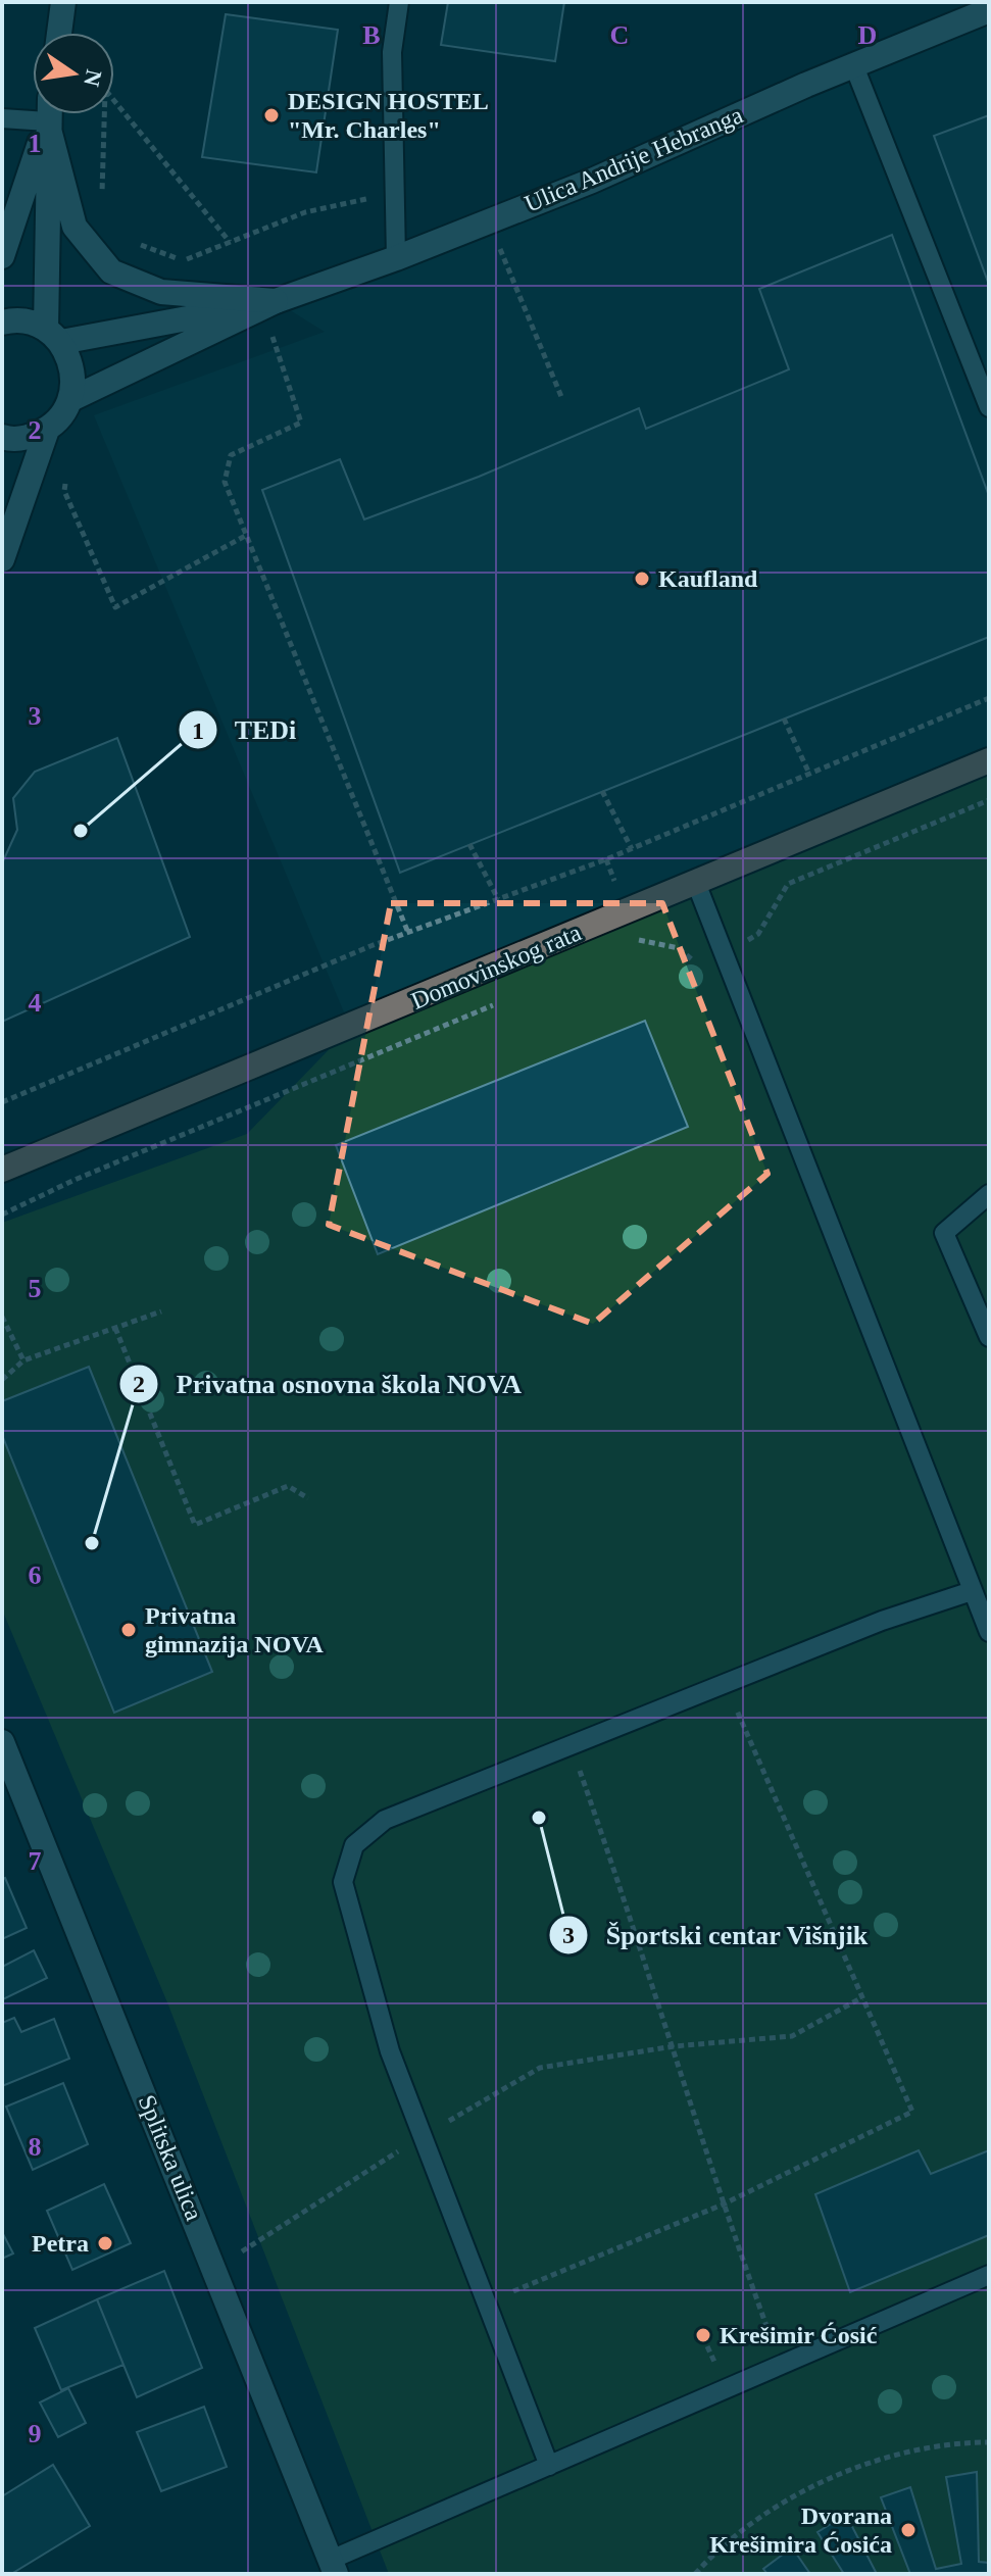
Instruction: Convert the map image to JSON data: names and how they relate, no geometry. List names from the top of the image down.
{
  "streets": {
    "main road": ["Domovinskog rata"],
    "street": ["Ulica Andrije Hebranga", "Splitska ulica"]
  },
  "places": [
    "DESIGN HOSTEL \"Mr. Charles\"",
    "Kaufland",
    "TEDi",
    "Privatna osnovna škola NOVA",
    "Privatna gimnazija NOVA",
    "Športski centar Višnjik",
    "Petra",
    "Krešimir Ćosić",
    "Dvorana Krešimira Ćosića"
  ],
  "north": "right",
  "grid": {
    "columns": ["B", "C", "D"],
    "rows": [
      "1",
      "2",
      "3",
      "4",
      "5",
      "6",
      "7",
      "8",
      "9"
    ]
  }
}
